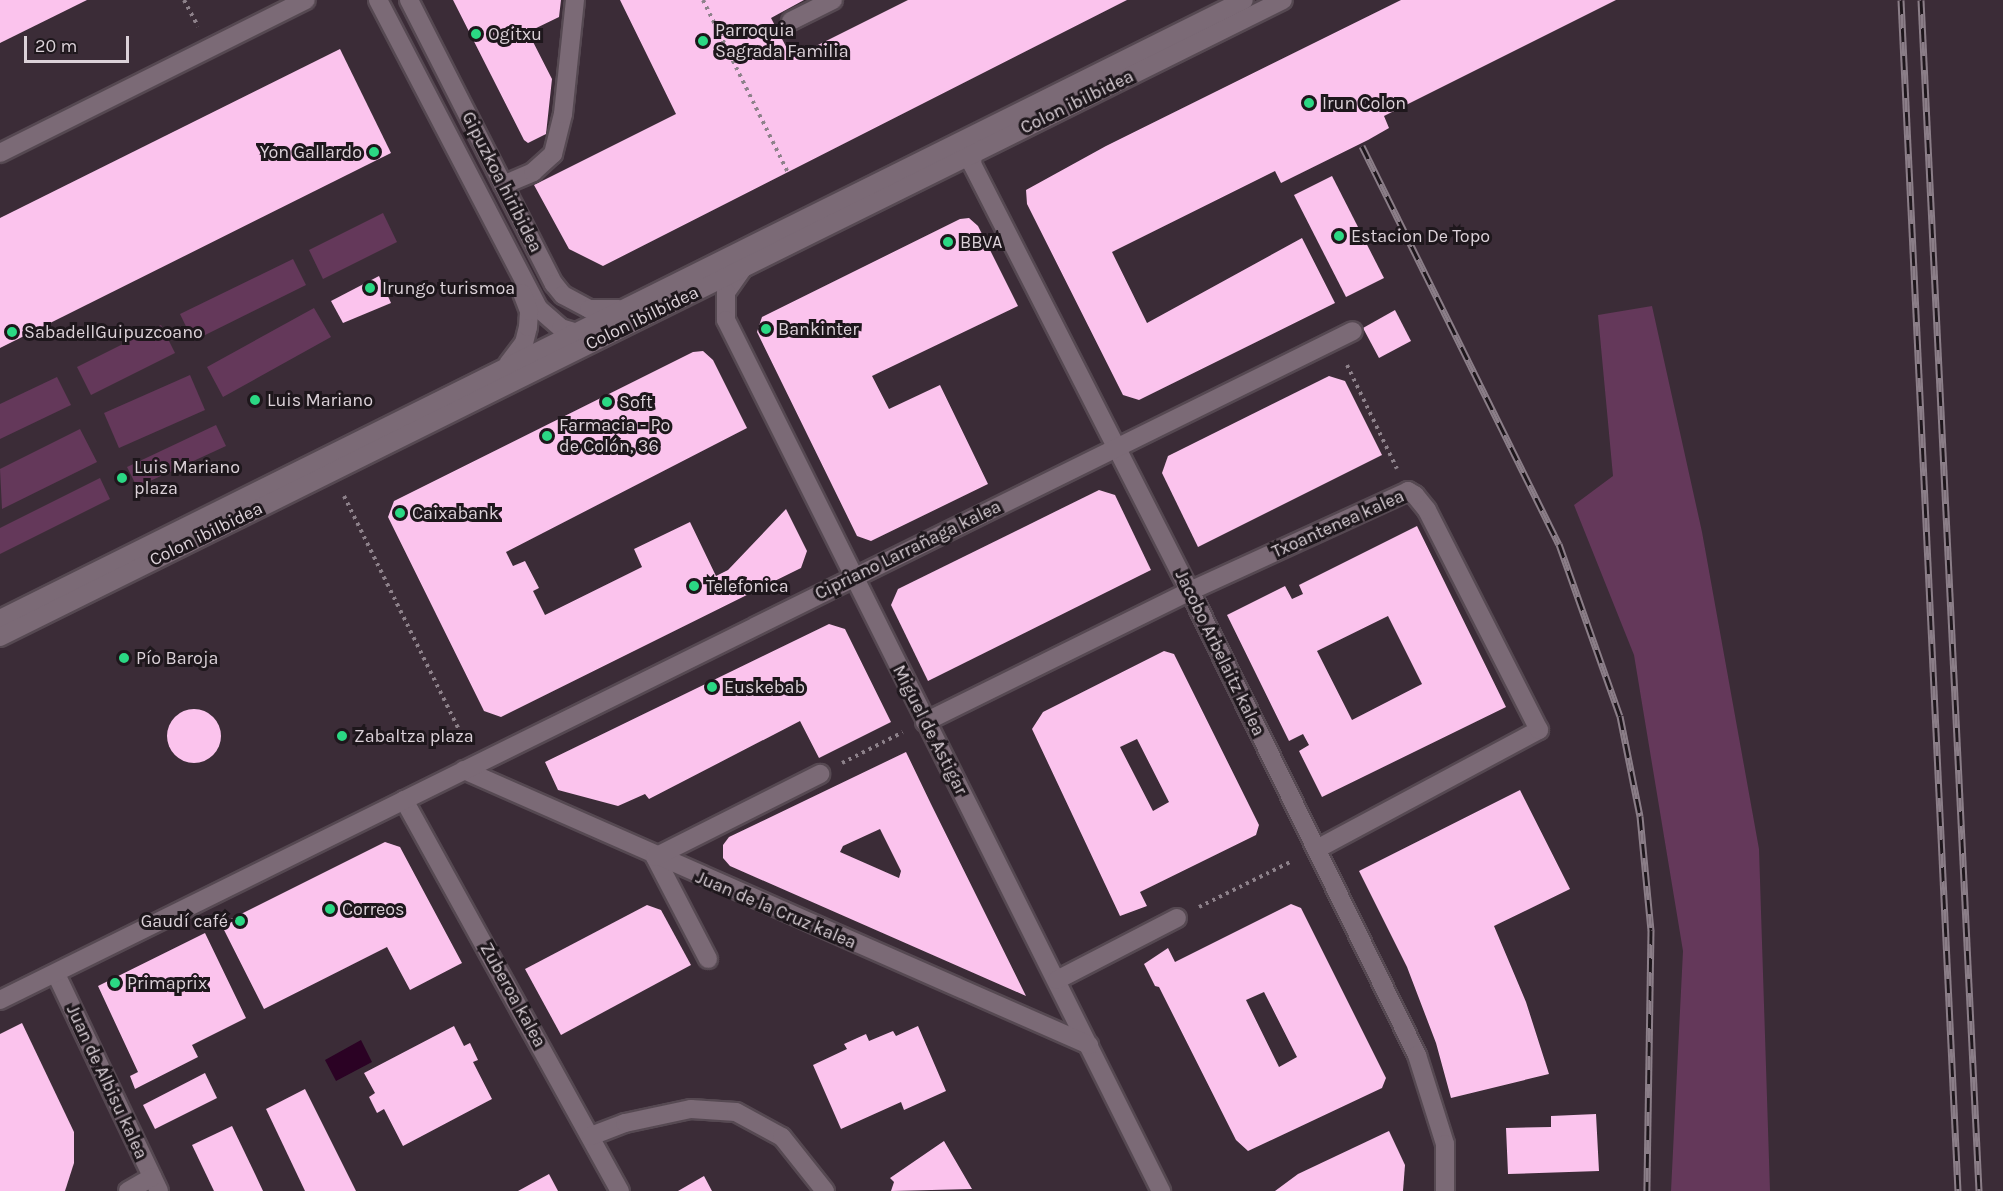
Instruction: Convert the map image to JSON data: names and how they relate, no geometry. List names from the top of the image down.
{
  "streets": {
    "street": [
      "Colon ibilbidea",
      "Gipuzkoa hiribidea",
      "Txoantenea kalea",
      "Cipriano Larrañaga kalea",
      "Jacobo Arbelaitz kalea",
      "Miguel de Astigar",
      "Juan de la Cruz kalea",
      "Zuberoa kalea",
      "Juan de Albisu kalea"
    ]
  },
  "crossings": [
    ["Colon ibilbidea", "Gipuzkoa hiribidea"],
    ["Colon ibilbidea", "Jacobo Arbelaitz kalea"],
    ["Colon ibilbidea", "Miguel de Astigar"],
    ["Txoantenea kalea", "Jacobo Arbelaitz kalea"],
    ["Txoantenea kalea", "Miguel de Astigar"],
    ["Cipriano Larrañaga kalea", "Jacobo Arbelaitz kalea"],
    ["Cipriano Larrañaga kalea", "Miguel de Astigar"],
    ["Cipriano Larrañaga kalea", "Juan de la Cruz kalea"],
    ["Miguel de Astigar", "Juan de la Cruz kalea"]
  ],
  "places": [
    "Ogitxu",
    "Parroquia Sagrada Familia",
    "Irun Colon",
    "Yon Gallardo",
    "Estacion De Topo",
    "BBVA",
    "Irungo turismoa",
    "Bankinter",
    "SabadellGuipuzcoano",
    "Luis Mariano",
    "Soft",
    "Farmacia - Pº de Colón, 36",
    "Luis Mariano plaza",
    "Caixabank",
    "Telefonica",
    "Pío Baroja",
    "Euskebab",
    "Zabaltza plaza",
    "Correos",
    "Gaudí café",
    "Primaprix"
  ],
  "scale_bar": "20 m"
}
